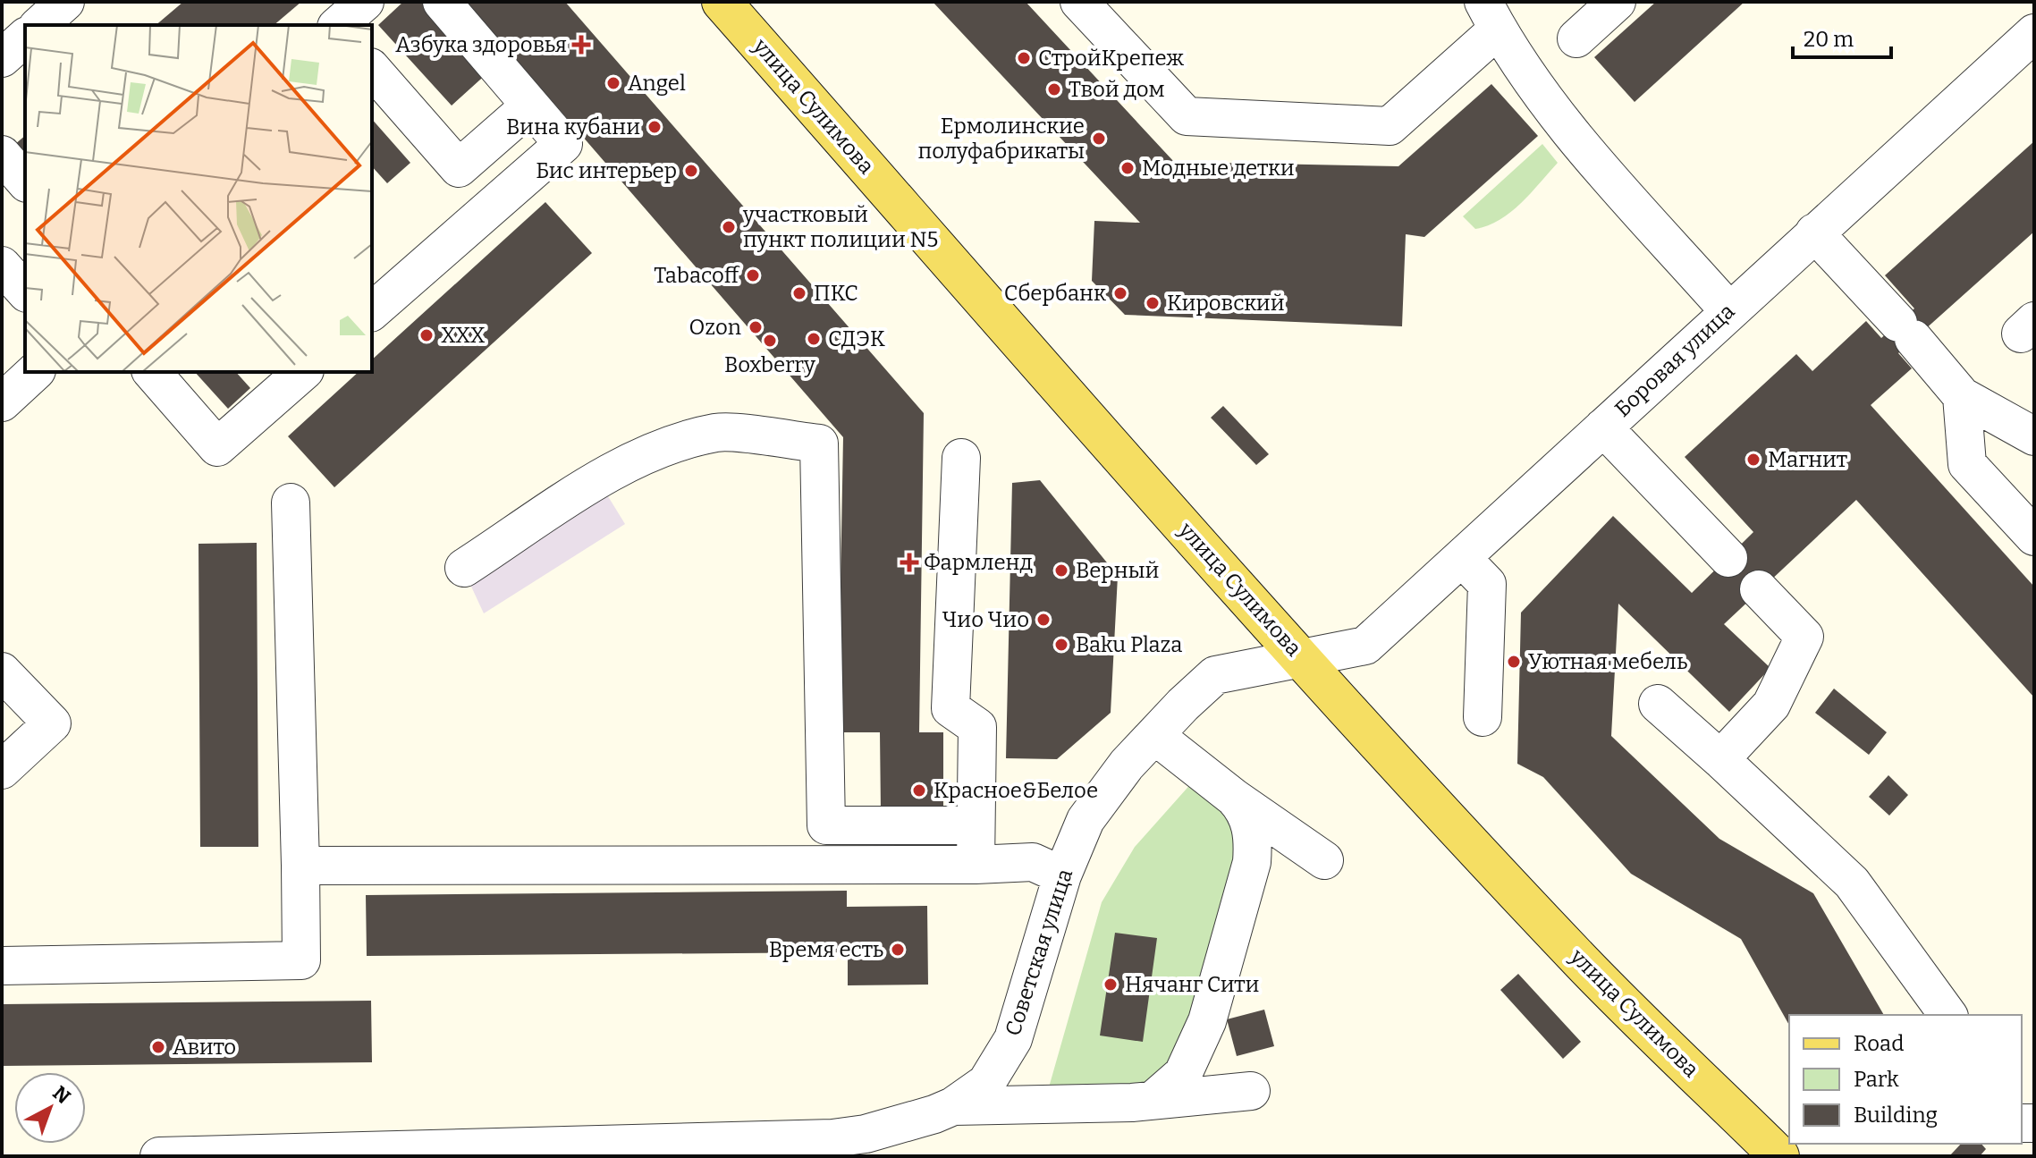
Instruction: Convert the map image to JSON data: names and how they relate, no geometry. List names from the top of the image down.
{
  "streets": {
    "main road": ["улица Сулимова"],
    "street": ["Боровая улица", "Советская улица"]
  },
  "crossings": [
    ["улица Сулимова", "Боровая улица"],
    ["улица Сулимова", "Советская улица"],
    ["Боровая улица", "Советская улица"]
  ],
  "places": {
    "health": ["Азбука здоровья", "Фармленд"],
    "other": [
      "СтройКрепеж",
      "Angel",
      "Твой дом",
      "Вина кубани",
      "Ермолинские полуфабрикаты",
      "Модные детки",
      "Бис интерьер",
      "участковый пункт полиции N5",
      "Tabacoff",
      "ПКС",
      "Сбербанк",
      "Кировский",
      "Ozon",
      "XXX",
      "СДЭК",
      "Boxberry",
      "Магнит",
      "Верный",
      "Чио Чио",
      "Baku Plaza",
      "Уютная мебель",
      "Красное&Белое",
      "Время есть",
      "Нячанг Сити",
      "Авито"
    ]
  },
  "legend": ["Road", "Park", "Building"],
  "scale_bar": "20 m",
  "north": "top right"
}
